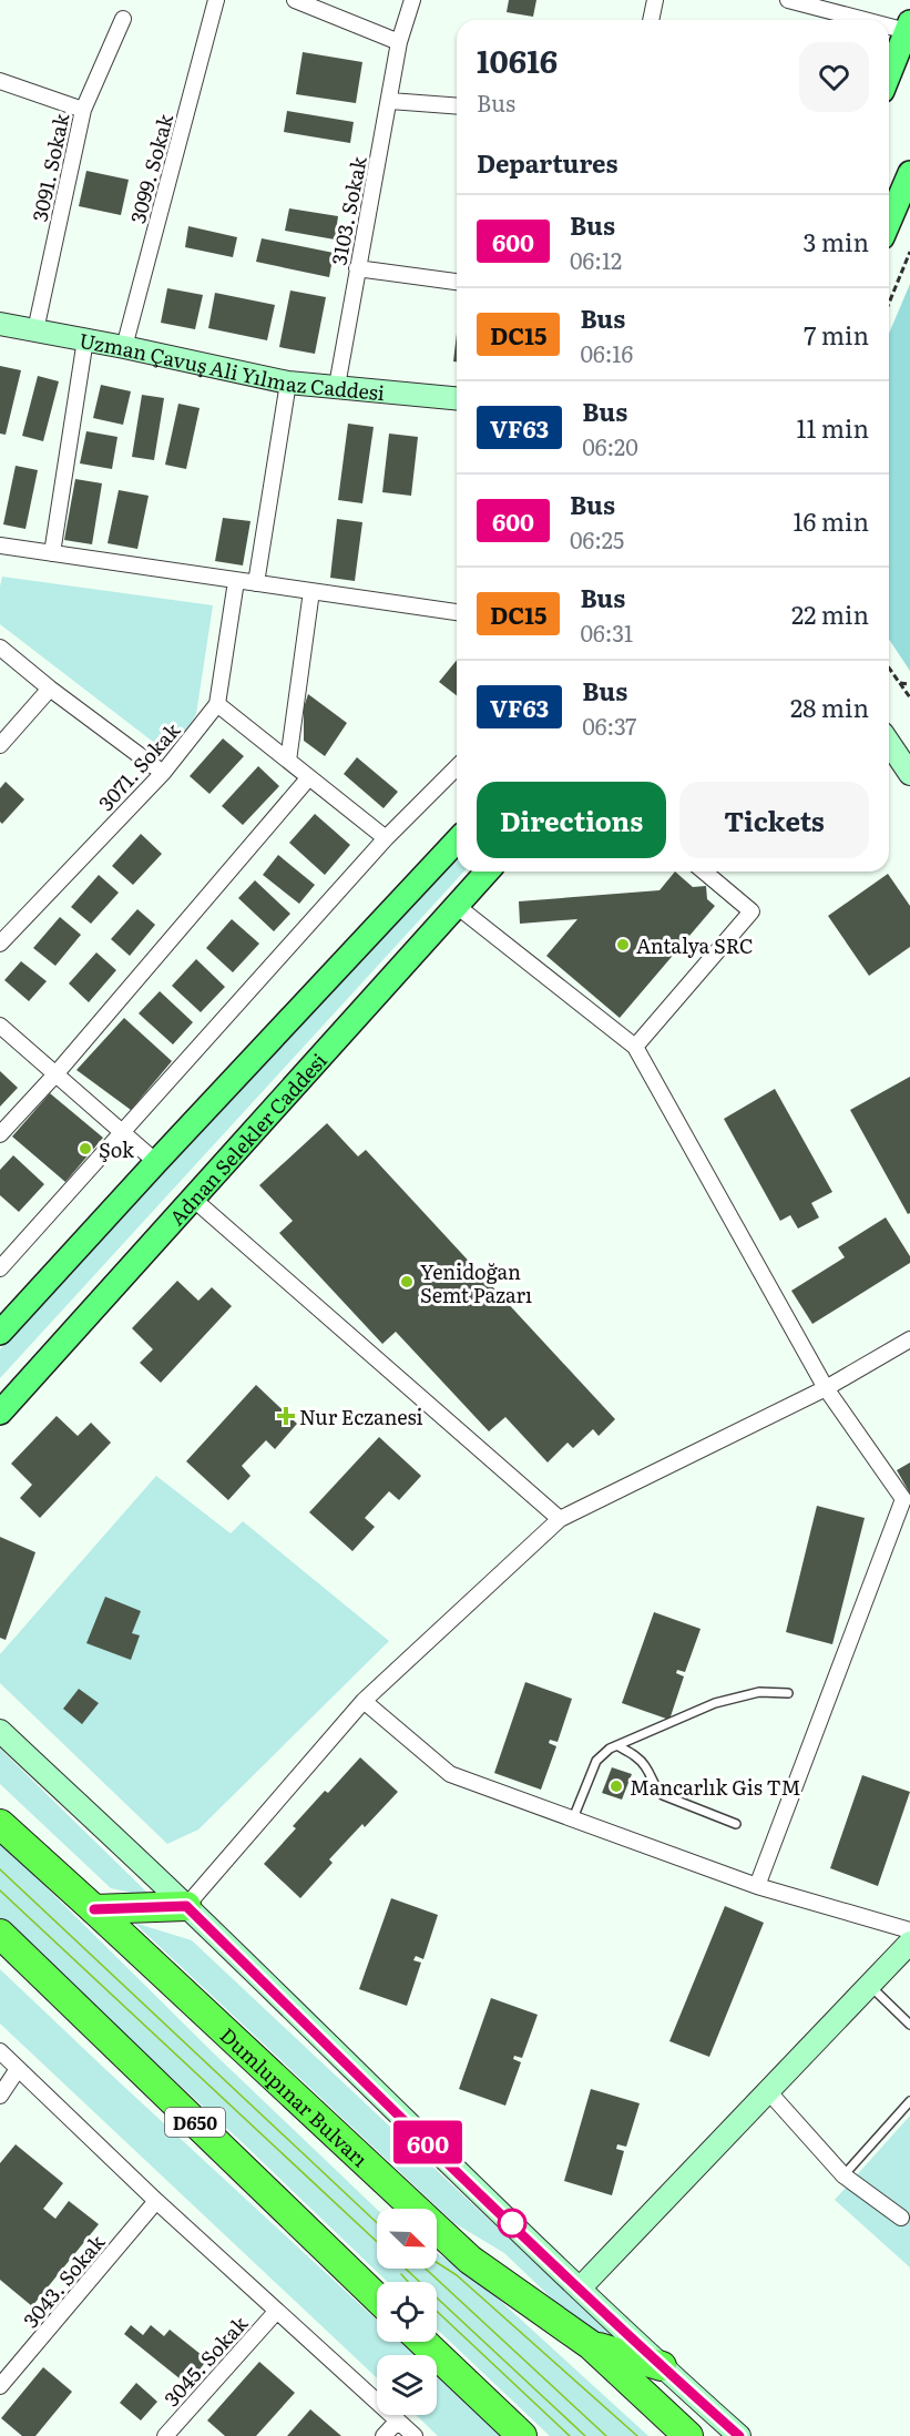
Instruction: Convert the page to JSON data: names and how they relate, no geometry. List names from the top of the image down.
{
  "streets": {
    "highway": ["Dumlupınar Bulvarı", "D650"],
    "main road": ["Adnan Selekler Caddesi"],
    "street": [
      "3091. Sokak",
      "3099. Sokak",
      "3103. Sokak",
      "Uzman Çavuş Ali Yılmaz Caddesi",
      "3071. Sokak",
      "3043. Sokak",
      "3045. Sokak"
    ]
  },
  "crossings": [
    ["3091. Sokak", "Uzman Çavuş Ali Yılmaz Caddesi"],
    ["3099. Sokak", "Uzman Çavuş Ali Yılmaz Caddesi"],
    ["3103. Sokak", "Uzman Çavuş Ali Yılmaz Caddesi"]
  ],
  "places": {
    "other": [
      "Antalya SRC",
      "Şok",
      "Yenidoğan Semt Pazarı",
      "Mancarlık Gis TM"
    ],
    "health": ["Nur Eczanesi"]
  },
  "lines": ["bus line 600"],
  "north": "bottom right",
  "page": {
    "on_map": "600",
    "heading": [
      ["10616", "Bus"],
      "Departures"
    ],
    "list": [
      {
        "mark": "600",
        "name": "Bus",
        "note": "06:12",
        "value": "3 min"
      },
      {
        "mark": "DC15",
        "name": "Bus",
        "note": "06:16",
        "value": "7 min"
      },
      {
        "mark": "VF63",
        "name": "Bus",
        "note": "06:20",
        "value": "11 min"
      },
      {
        "mark": "600",
        "name": "Bus",
        "note": "06:25",
        "value": "16 min"
      },
      {
        "mark": "DC15",
        "name": "Bus",
        "note": "06:31",
        "value": "22 min"
      },
      {
        "mark": "VF63",
        "name": "Bus",
        "note": "06:37",
        "value": "28 min"
      }
    ],
    "buttons": ["Directions", "Tickets"]
  }
}
